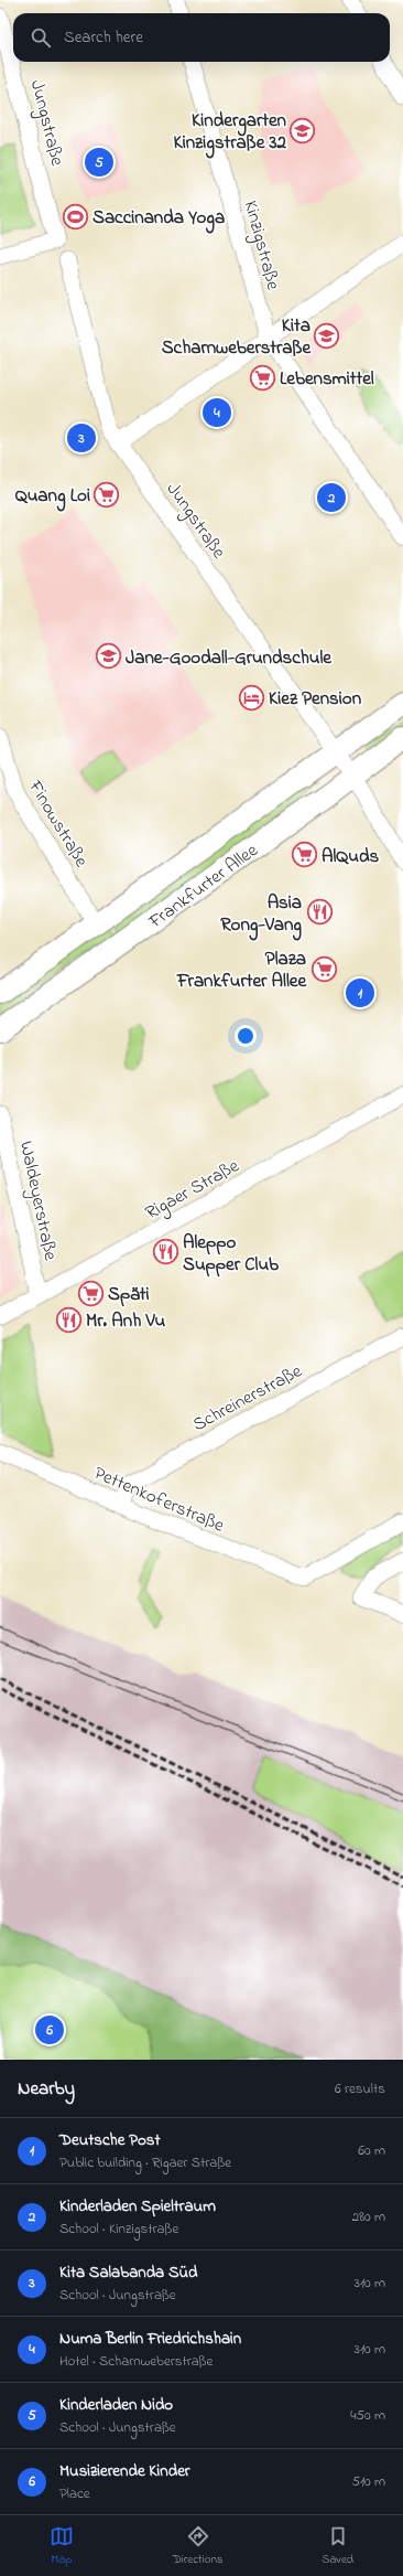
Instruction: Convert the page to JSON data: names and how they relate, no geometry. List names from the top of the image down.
{
  "streets": {
    "main road": ["Frankfurter Allee"],
    "street": [
      "Jungstraße",
      "Kinzigstraße",
      "Finowstraße",
      "Rigaer Straße",
      "Waldeyerstraße",
      "Schreinerstraße",
      "Pettenkoferstraße"
    ]
  },
  "crossings": [
    ["Jungstraße", "Frankfurter Allee"],
    ["Finowstraße", "Frankfurter Allee"],
    ["Rigaer Straße", "Waldeyerstraße"],
    ["Schreinerstraße", "Pettenkoferstraße"]
  ],
  "places": {
    "school or university": ["Kindergarten Kinzigstraße 32", "Kita Scharnweberstraße", "Jane-Goodall-Grundschule"],
    "sports": ["Saccinanda Yoga"],
    "supermarket": [
      "Lebensmittel",
      "Quang Loi",
      "AlQuds",
      "Plaza Frankfurter Allee",
      "Späti"
    ],
    "hotel": ["Kiez Pension"],
    "restaurant": ["Asia Rong-Vang", "Aleppo Supper Club", "Mr. Anh Vu"]
  },
  "page": {
    "search": "Search here",
    "pins": [
      "5",
      "4",
      "3",
      "2",
      "1",
      "6"
    ],
    "heading": ["Nearby", "6 results"],
    "list": [
      {
        "mark": "1",
        "name": "Deutsche Post",
        "note": "Public building · Rigaer Straße",
        "value": "60 m"
      },
      {
        "mark": "2",
        "name": "Kinderladen Spieltraum",
        "note": "School · Kinzigstraße",
        "value": "280 m"
      },
      {
        "mark": "3",
        "name": "Kita Salabanda Süd",
        "note": "School · Jungstraße",
        "value": "310 m"
      },
      {
        "mark": "4",
        "name": "Numa Berlin Friedrichshain",
        "note": "Hotel · Scharnweberstraße",
        "value": "310 m"
      },
      {
        "mark": "5",
        "name": "Kinderladen Nido",
        "note": "School · Jungstraße",
        "value": "450 m"
      },
      {
        "mark": "6",
        "name": "Musizierende Kinder",
        "note": "Place",
        "value": "510 m"
      }
    ],
    "nav": ["Map", "Directions", "Saved"]
  }
}
